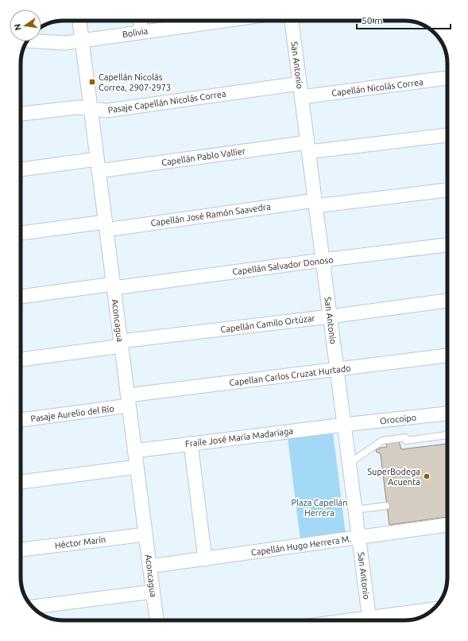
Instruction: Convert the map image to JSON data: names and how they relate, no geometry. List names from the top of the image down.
{
  "streets": {
    "street": [
      "Bolivia",
      "San Antonio",
      "Capellán Nicolás Correa",
      "Pasaje Capellán Nicolás Correa",
      "Capellán Pablo Vallier",
      "Capellán José Ramón Saavedra",
      "Capellán Salvador Donoso",
      "Aconcagua",
      "Capellán Camilo Ortúzar",
      "Capellan Carlos Cruzat Hurtado",
      "Pasaje Aurelio del Río",
      "Orocoipo",
      "Fraile José María Madariaga",
      "Héctor Marín",
      "Capellán Hugo Herrera M."
    ]
  },
  "crossings": [
    ["Bolivia", "Aconcagua"],
    ["San Antonio", "Capellán Nicolás Correa"],
    ["San Antonio", "Pasaje Capellán Nicolás Correa"],
    ["San Antonio", "Capellán Pablo Vallier"],
    ["San Antonio", "Capellán José Ramón Saavedra"],
    ["San Antonio", "Capellán Salvador Donoso"],
    ["San Antonio", "Capellán Camilo Ortúzar"],
    ["San Antonio", "Capellan Carlos Cruzat Hurtado"],
    ["San Antonio", "Orocoipo"],
    ["San Antonio", "Fraile José María Madariaga"],
    ["San Antonio", "Capellán Hugo Herrera M."],
    ["Pasaje Capellán Nicolás Correa", "Aconcagua"],
    ["Capellán Pablo Vallier", "Aconcagua"],
    ["Capellán José Ramón Saavedra", "Aconcagua"],
    ["Capellán Salvador Donoso", "Aconcagua"],
    ["Aconcagua", "Capellán Camilo Ortúzar"],
    ["Aconcagua", "Capellan Carlos Cruzat Hurtado"],
    ["Aconcagua", "Pasaje Aurelio del Río"],
    ["Aconcagua", "Fraile José María Madariaga"],
    ["Aconcagua", "Héctor Marín"],
    ["Aconcagua", "Capellán Hugo Herrera M."],
    ["Capellan Carlos Cruzat Hurtado", "Pasaje Aurelio del Río"],
    ["Orocoipo", "Fraile José María Madariaga"]
  ],
  "parks": ["Plaza Capellán Herrera"],
  "places": {
    "transit": ["Capellán Nicolás Correa, 2907-2973"],
    "other": ["SuperBodega Acuenta"]
  },
  "scale_bar": "50 m",
  "north": "left"
}
